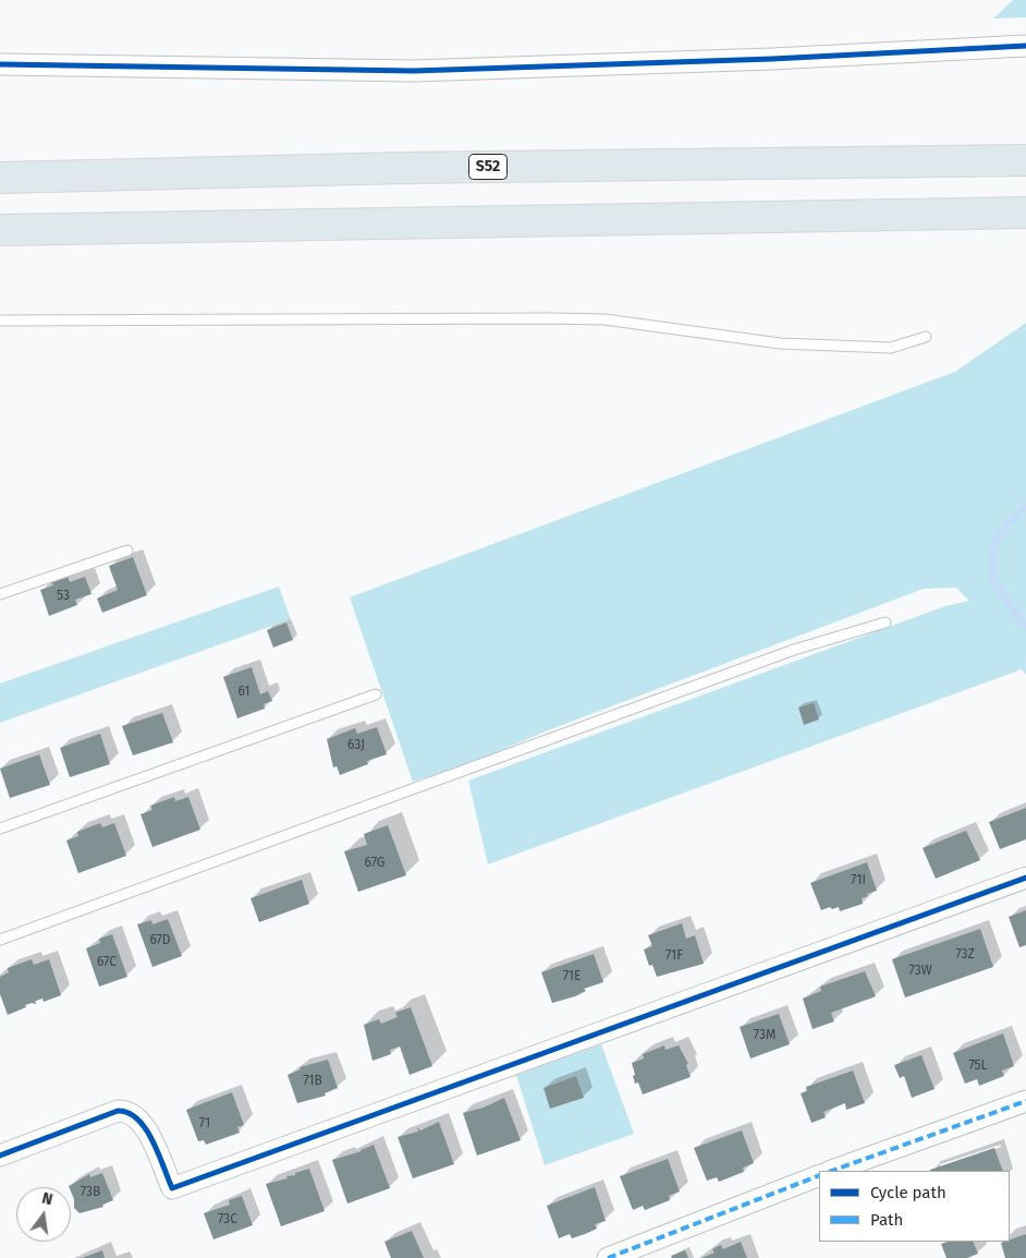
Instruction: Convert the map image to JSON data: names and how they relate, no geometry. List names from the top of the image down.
{
  "streets": {
    "highway": ["S52"]
  },
  "house_numbers": [
    "53",
    "61",
    "63J",
    "67G",
    "71I",
    "67D",
    "73Z",
    "71F",
    "67C",
    "73W",
    "71E",
    "73M",
    "75L",
    "71B",
    "71",
    "73B",
    "73C"
  ],
  "legend": ["Cycle path", "Path"],
  "north": "top"
}
